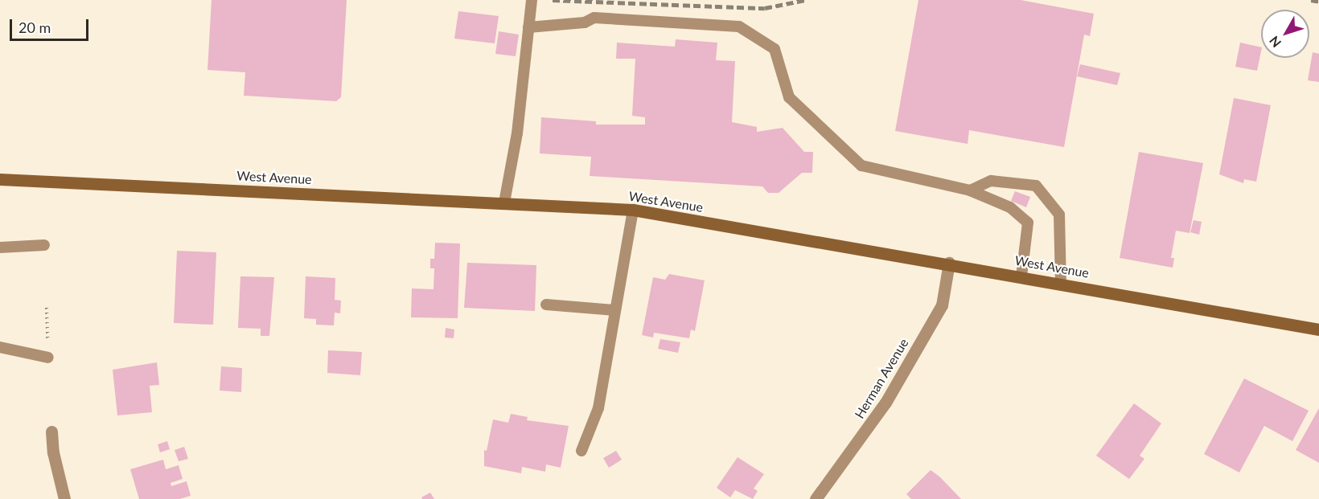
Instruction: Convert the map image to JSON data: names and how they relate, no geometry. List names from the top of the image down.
{
  "streets": {
    "main road": ["West Avenue"],
    "street": ["Herman Avenue"]
  },
  "crossings": [
    ["West Avenue", "Herman Avenue"]
  ],
  "scale_bar": "20 m",
  "north": "bottom left"
}
